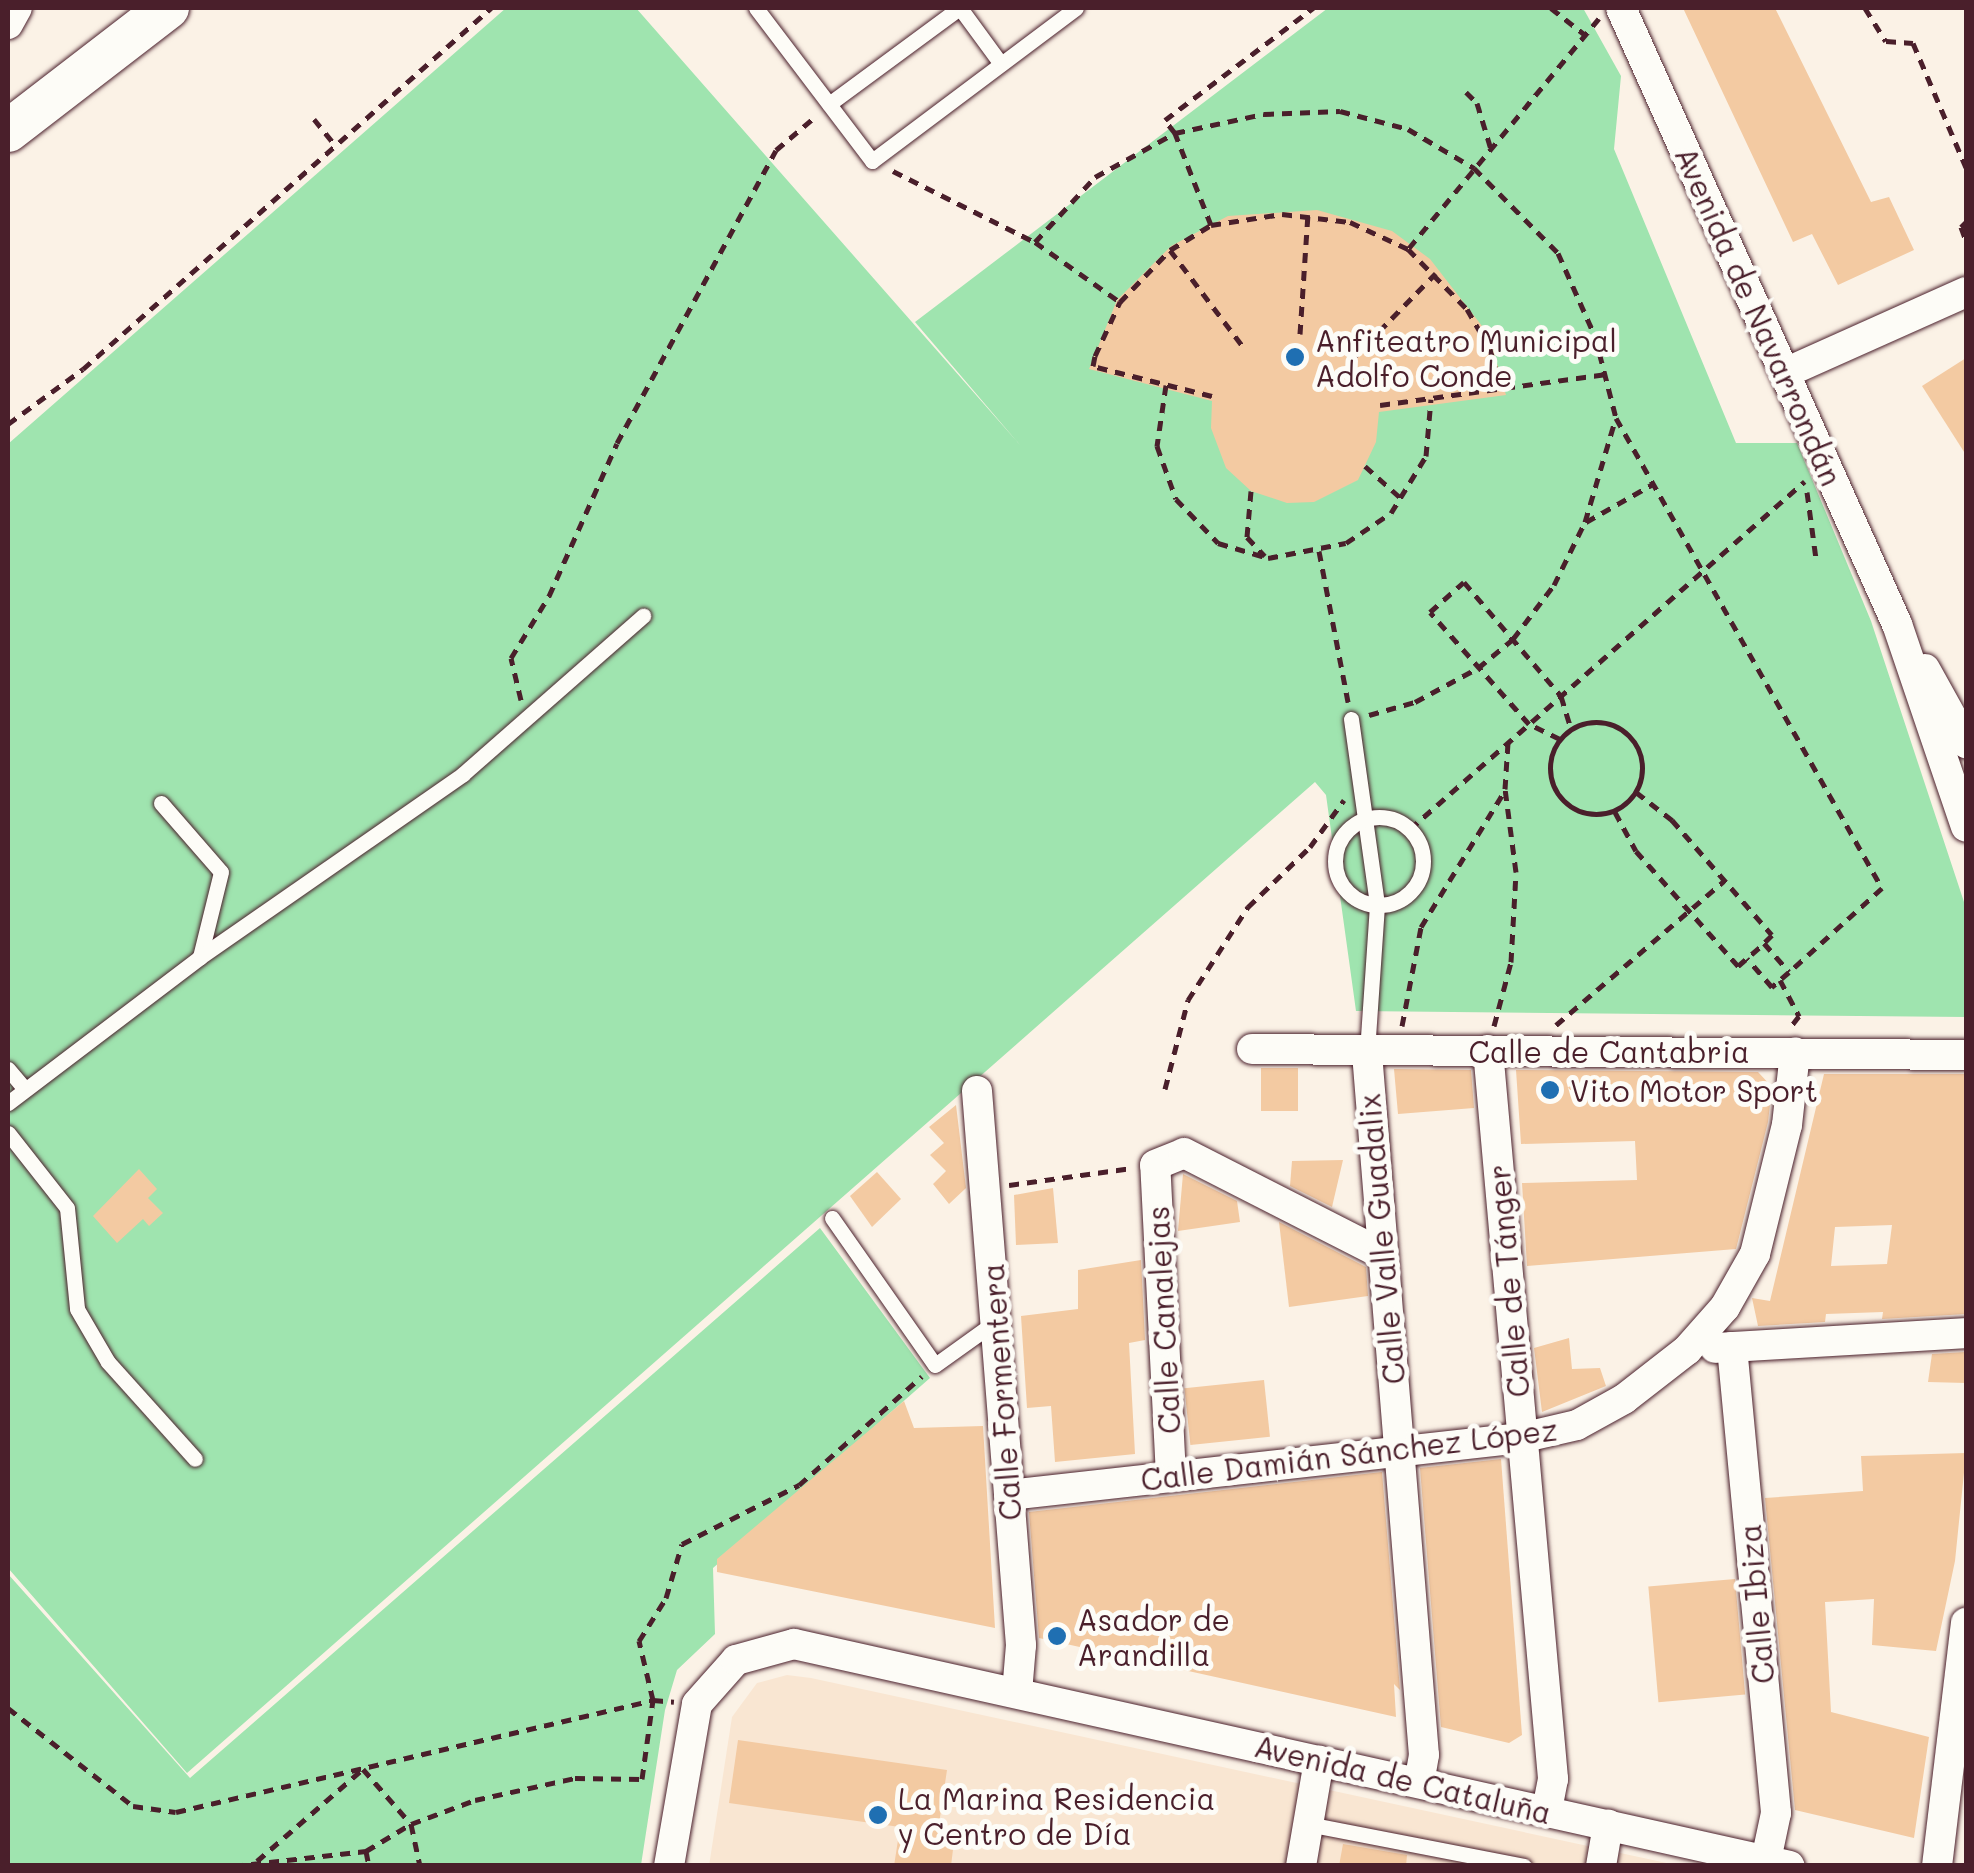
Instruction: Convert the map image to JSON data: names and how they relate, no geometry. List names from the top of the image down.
{
  "streets": {
    "street": [
      "Avenida de Navarrondán",
      "Calle de Cantabria",
      "Calle Valle Guadalix",
      "Calle de Tánger",
      "Calle Canalejas",
      "Calle Formentera",
      "Calle Damián Sánchez López",
      "Calle Ibiza",
      "Avenida de Cataluña"
    ]
  },
  "crossings": [
    ["Calle de Cantabria", "Calle Valle Guadalix"],
    ["Calle de Cantabria", "Calle de Tánger"],
    ["Calle de Cantabria", "Calle Damián Sánchez López"],
    ["Calle Valle Guadalix", "Calle Damián Sánchez López"],
    ["Calle Valle Guadalix", "Avenida de Cataluña"],
    ["Calle de Tánger", "Calle Damián Sánchez López"],
    ["Calle de Tánger", "Avenida de Cataluña"],
    ["Calle Canalejas", "Calle Damián Sánchez López"],
    ["Calle Formentera", "Calle Damián Sánchez López"],
    ["Calle Formentera", "Avenida de Cataluña"],
    ["Calle Ibiza", "Avenida de Cataluña"]
  ],
  "places": [
    "Anfiteatro Municipal Adolfo Conde",
    "Vito Motor Sport",
    "Asador de Arandilla",
    "La Marina Residencia y Centro de Día"
  ]
}
